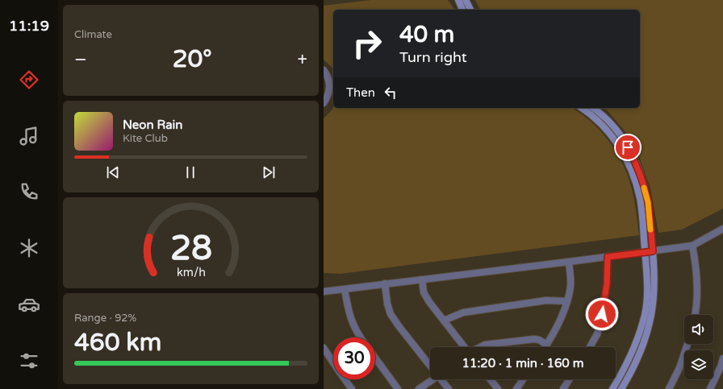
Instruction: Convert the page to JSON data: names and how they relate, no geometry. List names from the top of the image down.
{
  "page": {
    "tabs": "11:19",
    "tile": [
      "Climate",
      ["Range · 92%", "460 km"]
    ],
    "turn": ["40 m", "Turn right"],
    "heat": ["−", "20°", "+"],
    "then": "Then",
    "song": ["Neon Rain", "Kite Club"],
    "limit": "30",
    "trip": "11:20 · 1 min · 160 m",
    "gauge": ["28", "km/h"]
  }
}
